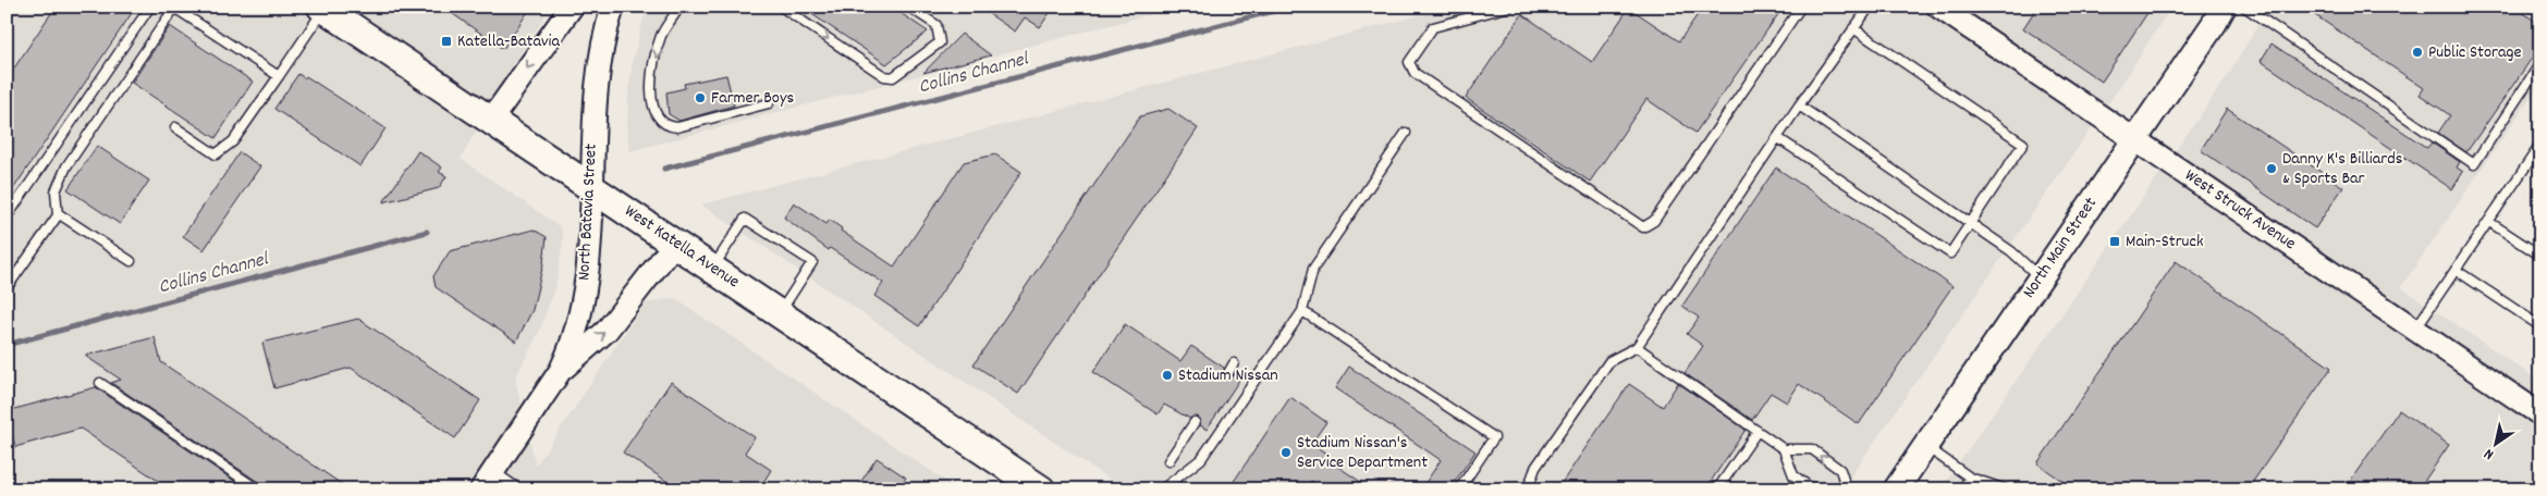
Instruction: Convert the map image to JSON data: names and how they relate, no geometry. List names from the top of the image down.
{
  "streets": {
    "main road": ["West Katella Avenue", "North Main Street"],
    "street": ["West Struck Avenue", "North Batavia Street"]
  },
  "crossings": [
    ["West Struck Avenue", "North Main Street"],
    ["North Batavia Street", "West Katella Avenue"]
  ],
  "water": ["Collins Channel"],
  "places": {
    "transit": ["Katella-Batavia", "Main-Struck"],
    "other": [
      "Public Storage",
      "Farmer Boys",
      "Danny K's Billiards & Sports Bar",
      "Stadium Nissan",
      "Stadium Nissan's Service Department"
    ]
  },
  "north": "bottom left"
}
